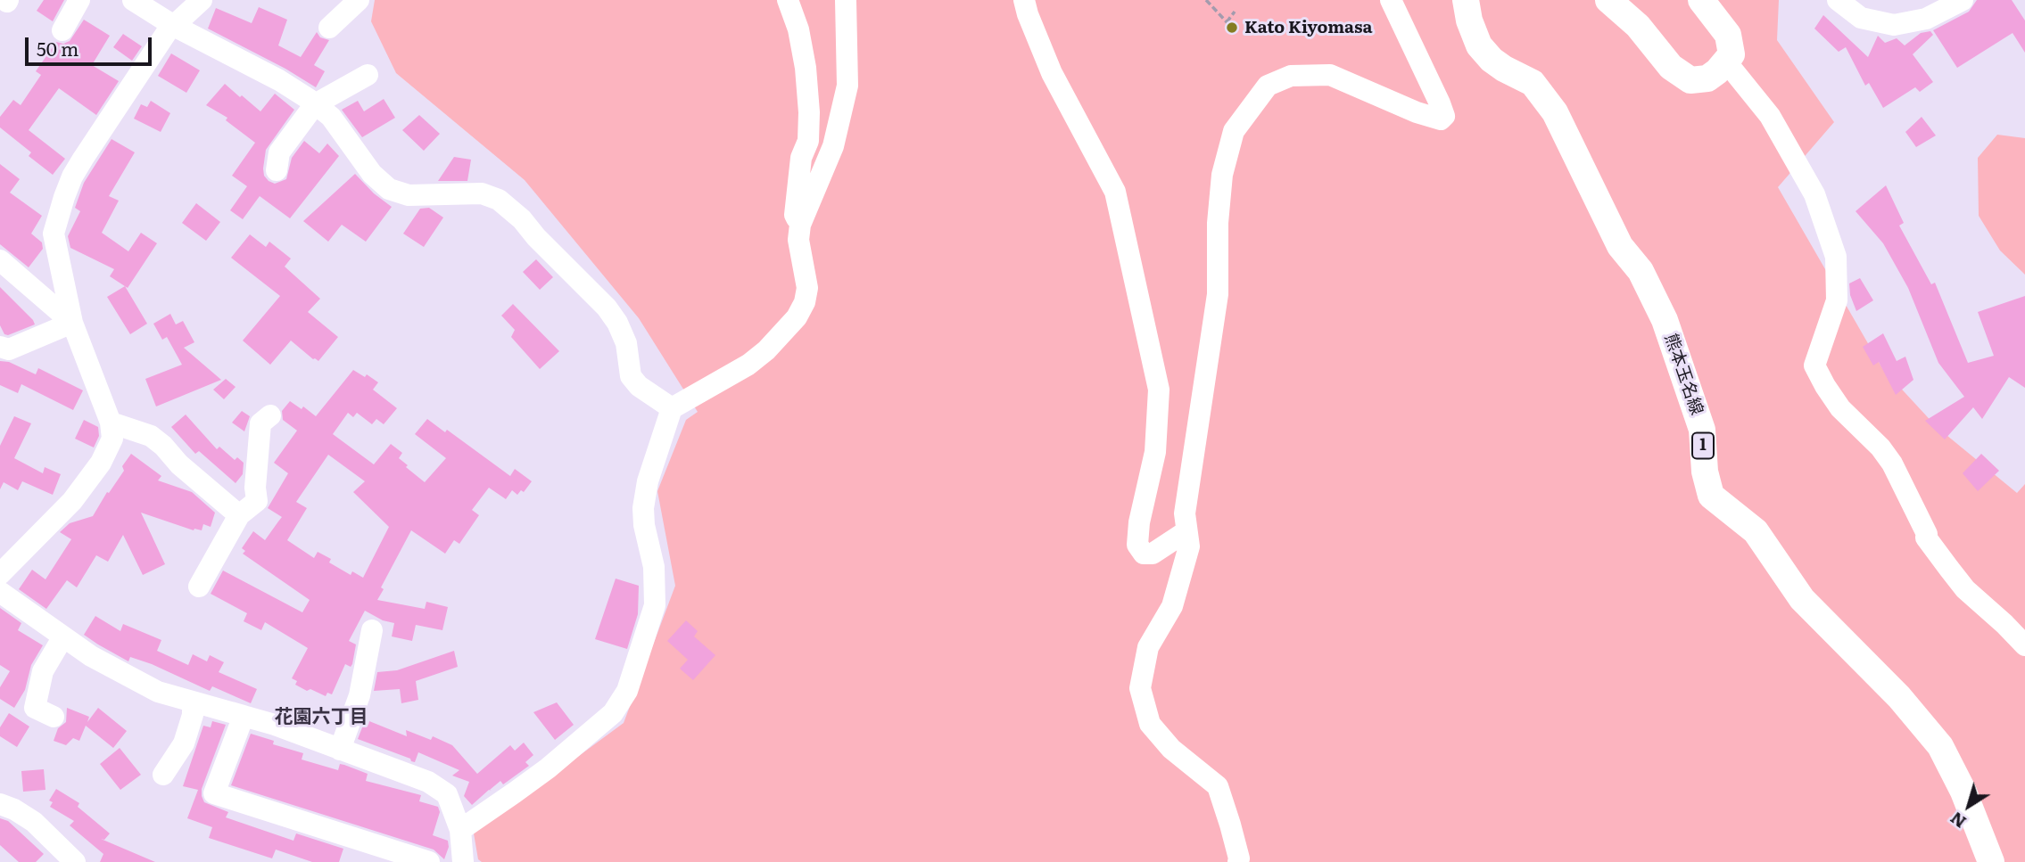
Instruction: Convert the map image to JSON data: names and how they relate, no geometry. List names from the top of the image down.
{
  "streets": {
    "main road": ["熊本玉名線", "1"]
  },
  "districts": ["花園六丁目"],
  "places": ["Kato Kiyomasa"],
  "scale_bar": "50 m",
  "north": "bottom left"
}
